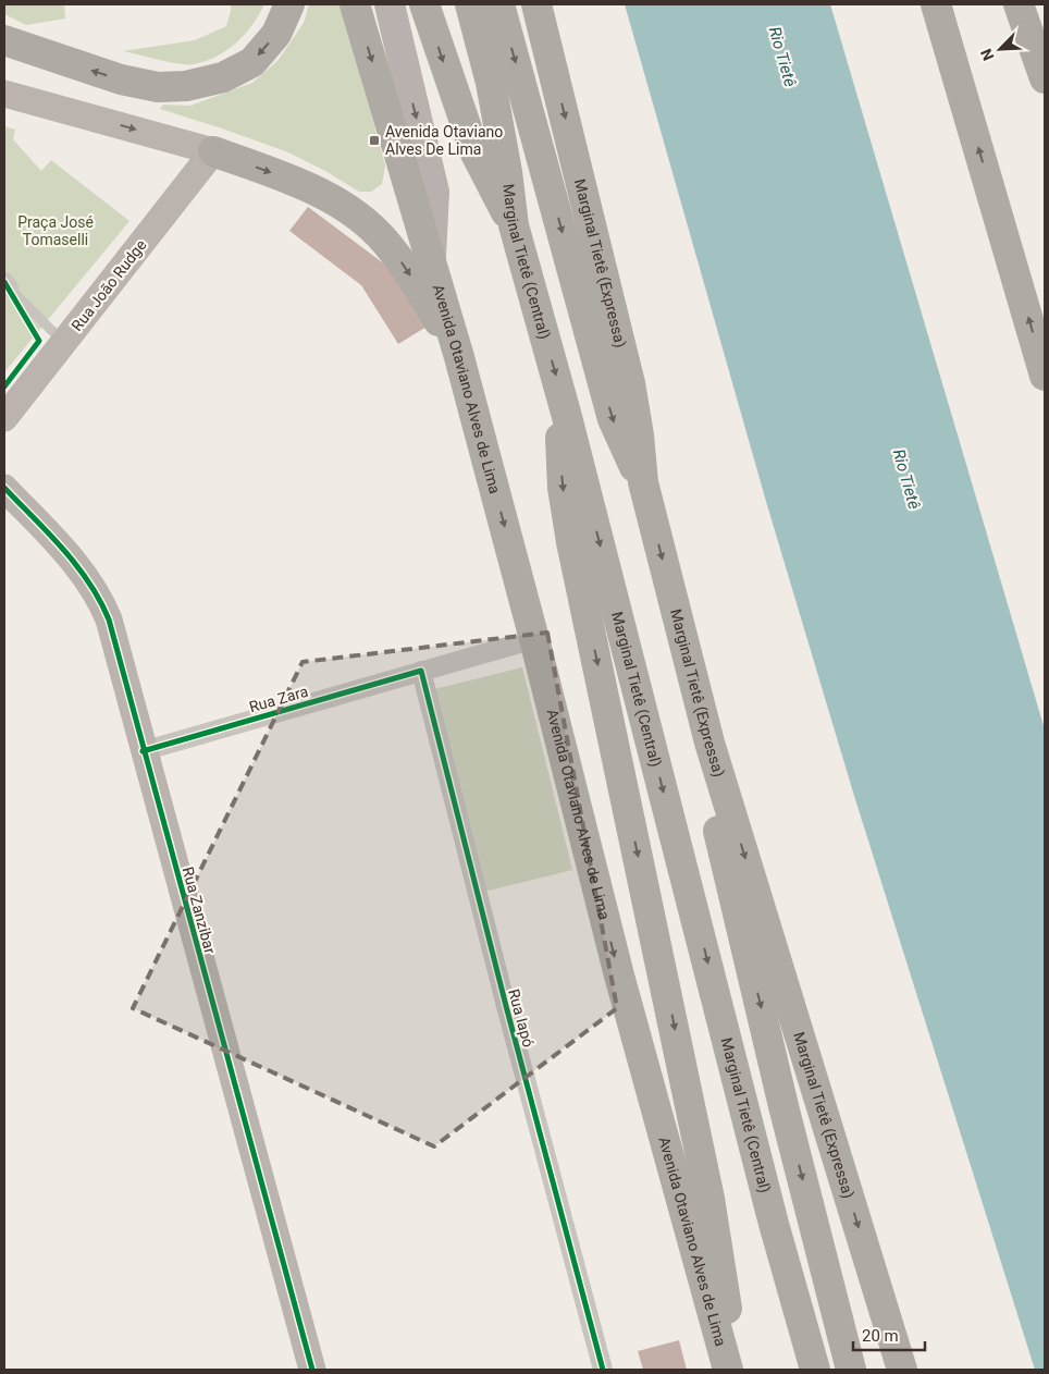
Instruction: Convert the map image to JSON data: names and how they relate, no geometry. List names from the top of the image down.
{
  "streets": {
    "highway": ["Marginal Tietê (Central)", "Marginal Tietê (Expressa)", "Avenida Otaviano Alves de Lima"],
    "street": [
      "Rua João Rudge",
      "Rua Zara",
      "Rua Zanzibar",
      "Rua Iapó"
    ]
  },
  "crossings": [
    ["Avenida Otaviano Alves de Lima", "Rua Zara"],
    ["Rua Zara", "Rua Zanzibar"],
    ["Rua Zara", "Rua Iapó"]
  ],
  "water": ["Rio Tietê"],
  "parks": ["Praça José Tomaselli"],
  "places": {
    "transit": ["Avenida Otaviano Alves De Lima"]
  },
  "scale_bar": "20 m",
  "north": "bottom left"
}
